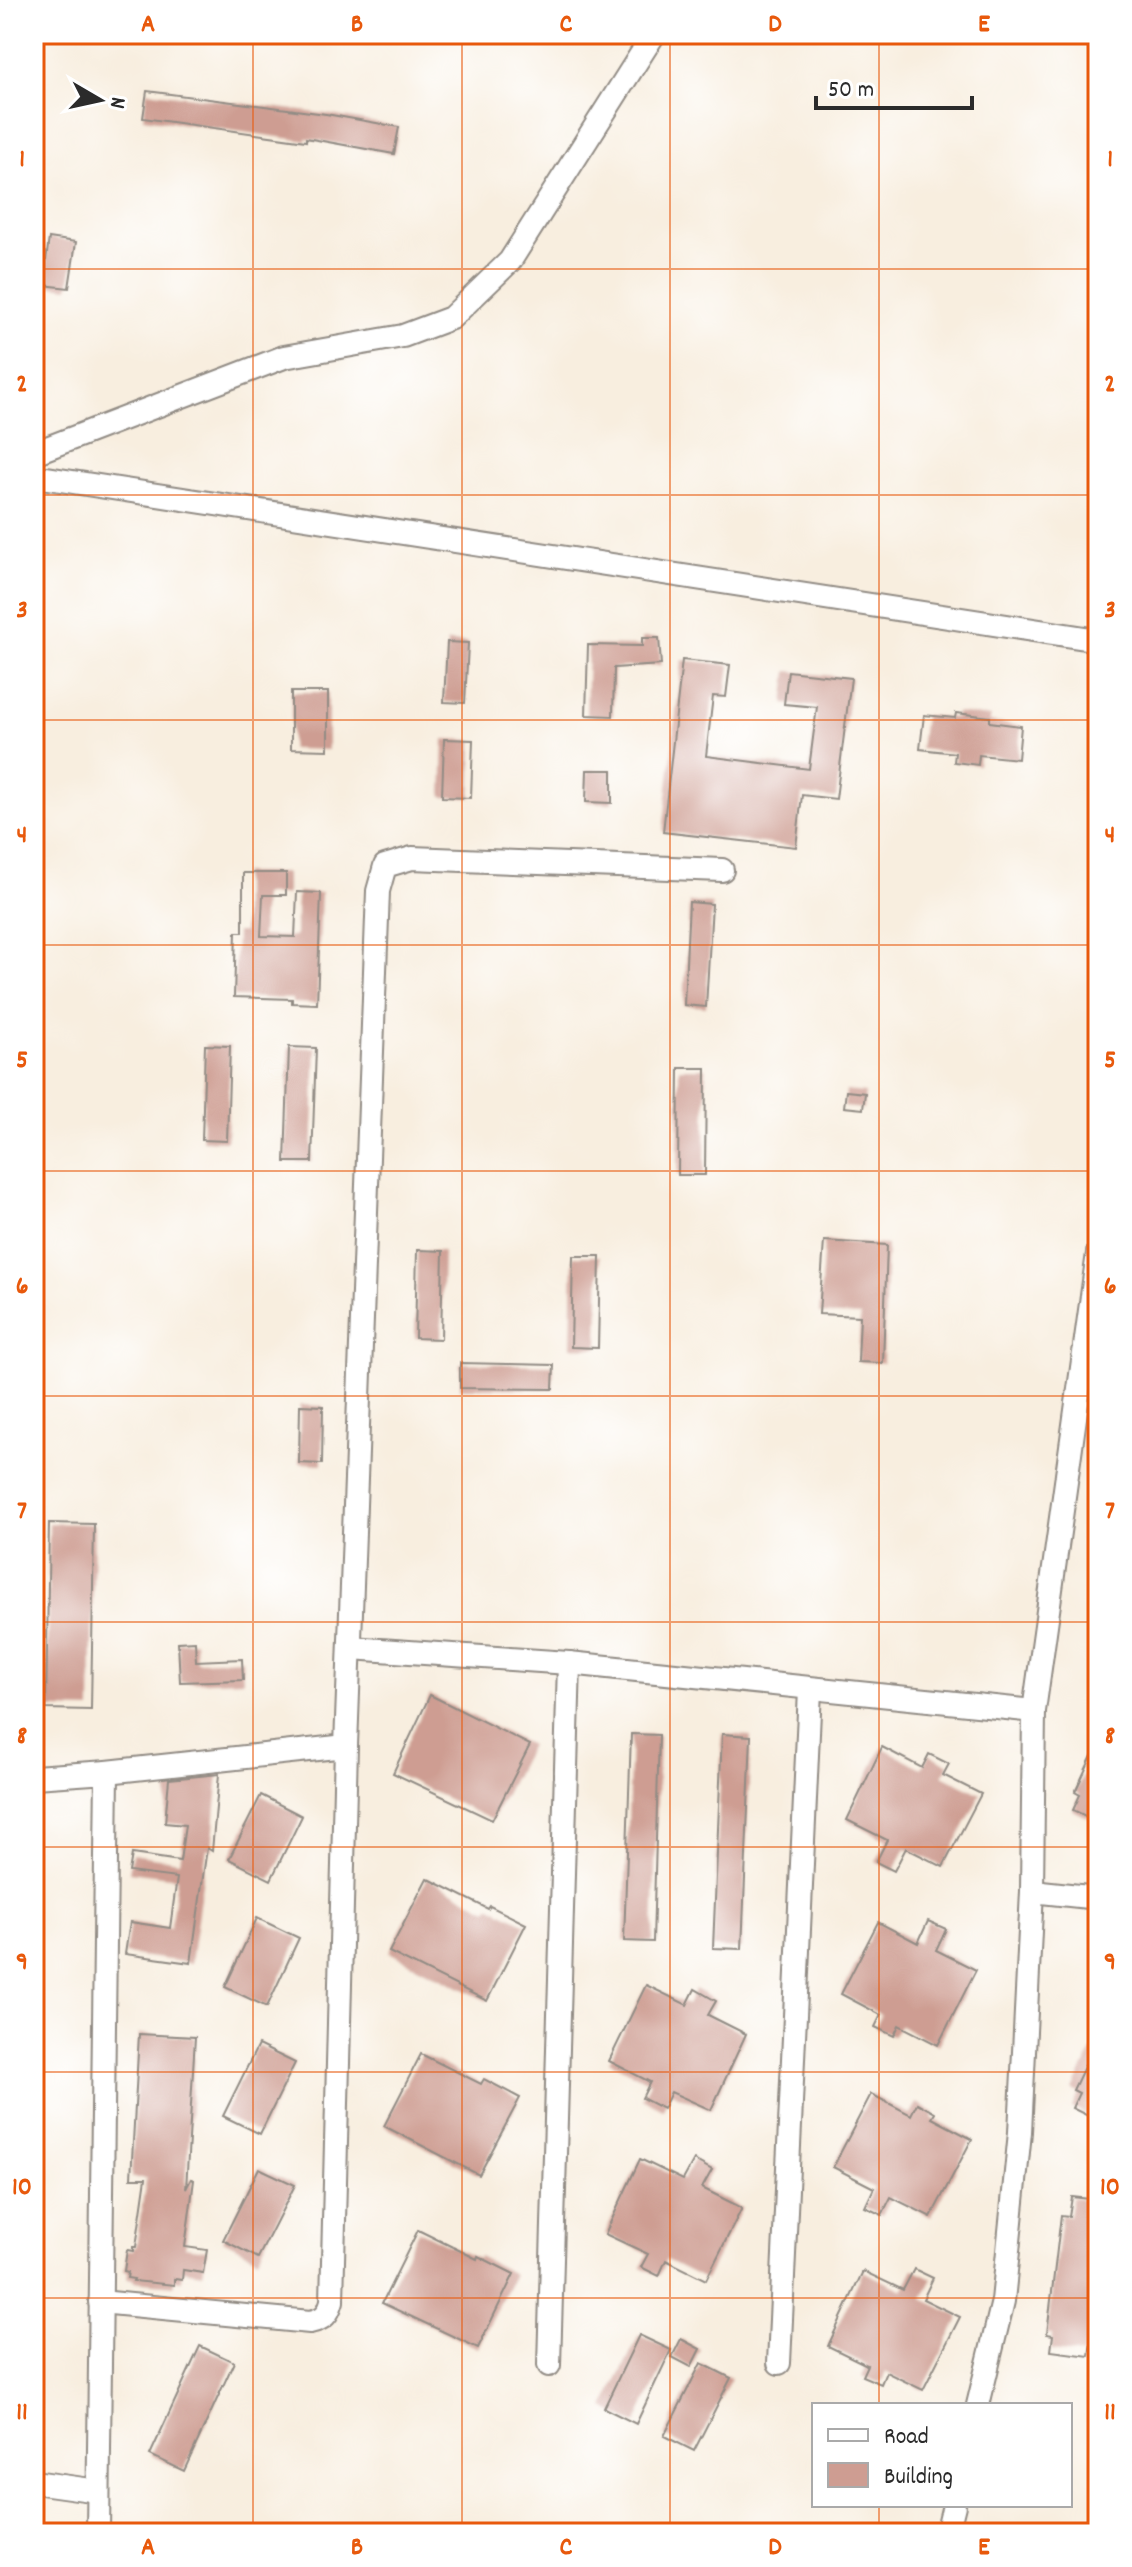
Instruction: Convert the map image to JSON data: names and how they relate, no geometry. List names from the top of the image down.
{
  "legend": ["Road", "Building"],
  "scale_bar": "50 m",
  "north": "right",
  "grid": {
    "columns": [
      "A",
      "B",
      "C",
      "D",
      "E"
    ],
    "rows": [
      "1",
      "2",
      "3",
      "4",
      "5",
      "6",
      "7",
      "8",
      "9",
      "10",
      "11"
    ]
  }
}
